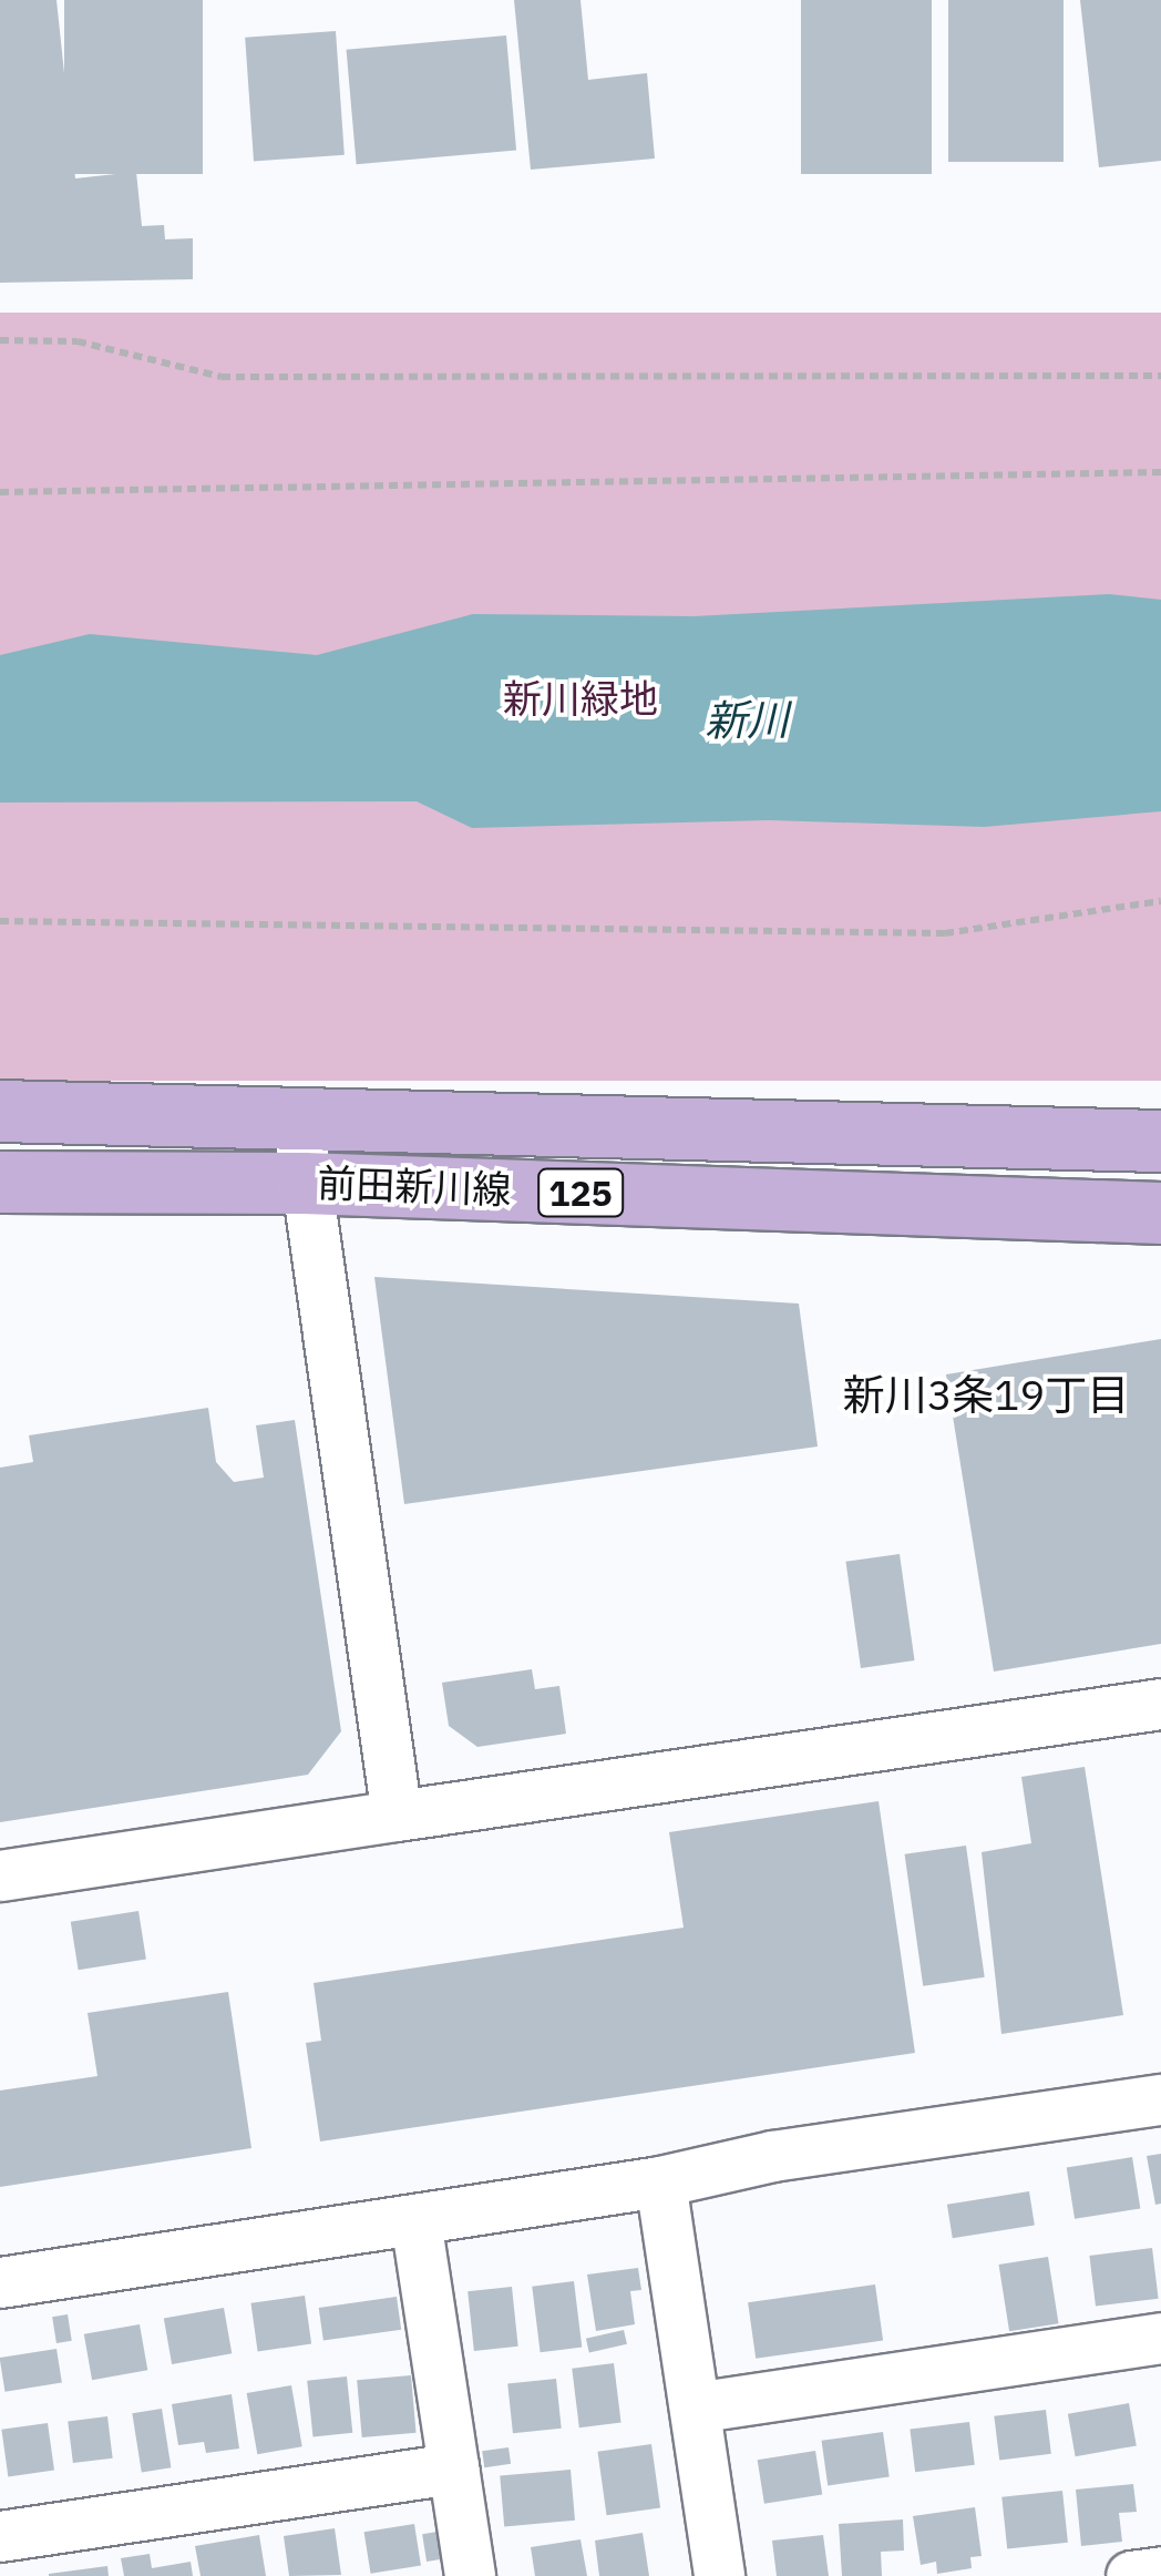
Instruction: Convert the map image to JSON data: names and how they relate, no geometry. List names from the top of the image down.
{
  "streets": {
    "main road": ["前田新川線", "125"]
  },
  "districts": ["新川3条19丁目"],
  "water": ["新川"],
  "parks": ["新川緑地"]
}
